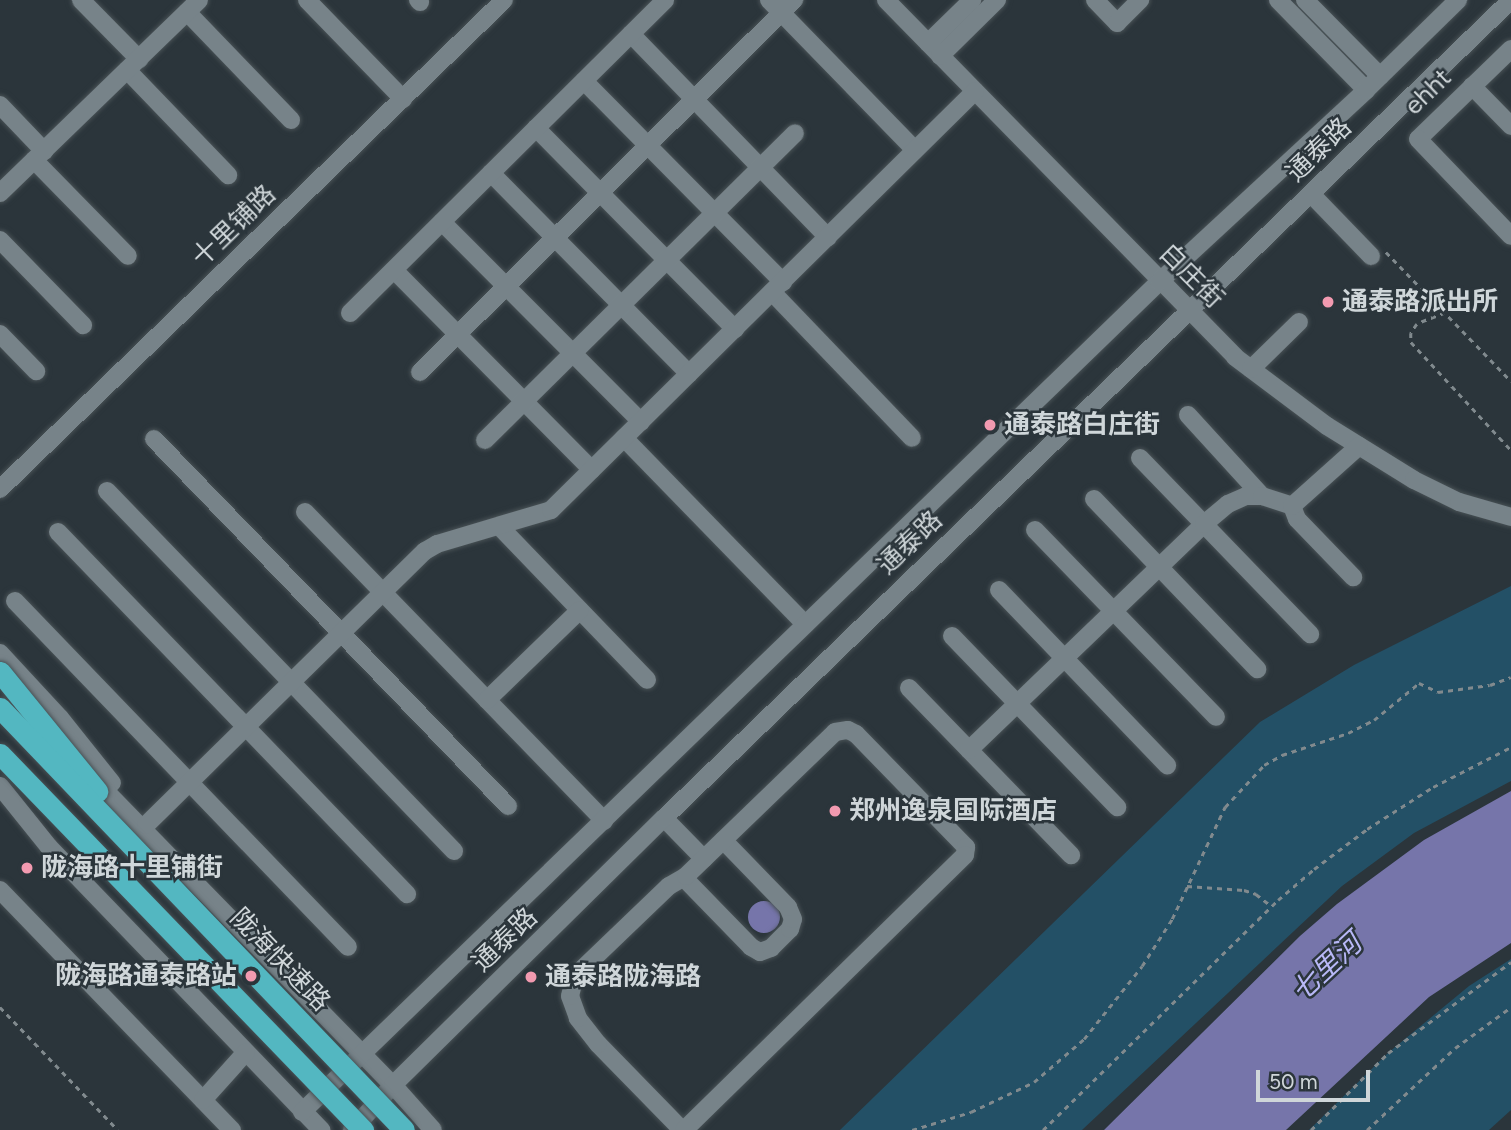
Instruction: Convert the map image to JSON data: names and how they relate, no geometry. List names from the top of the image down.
{
  "streets": {
    "highway": ["陇海快速路"],
    "street": [
      "ehht",
      "通泰路",
      "十里铺路",
      "白庄街"
    ]
  },
  "crossings": [
    ["通泰路", "白庄街"]
  ],
  "water": ["七里河"],
  "places": [
    "通泰路派出所",
    "通泰路白庄街",
    "郑州逸泉国际酒店",
    "陇海路十里铺街",
    "陇海路通泰路站",
    "通泰路陇海路"
  ],
  "scale_bar": "50 m"
}
